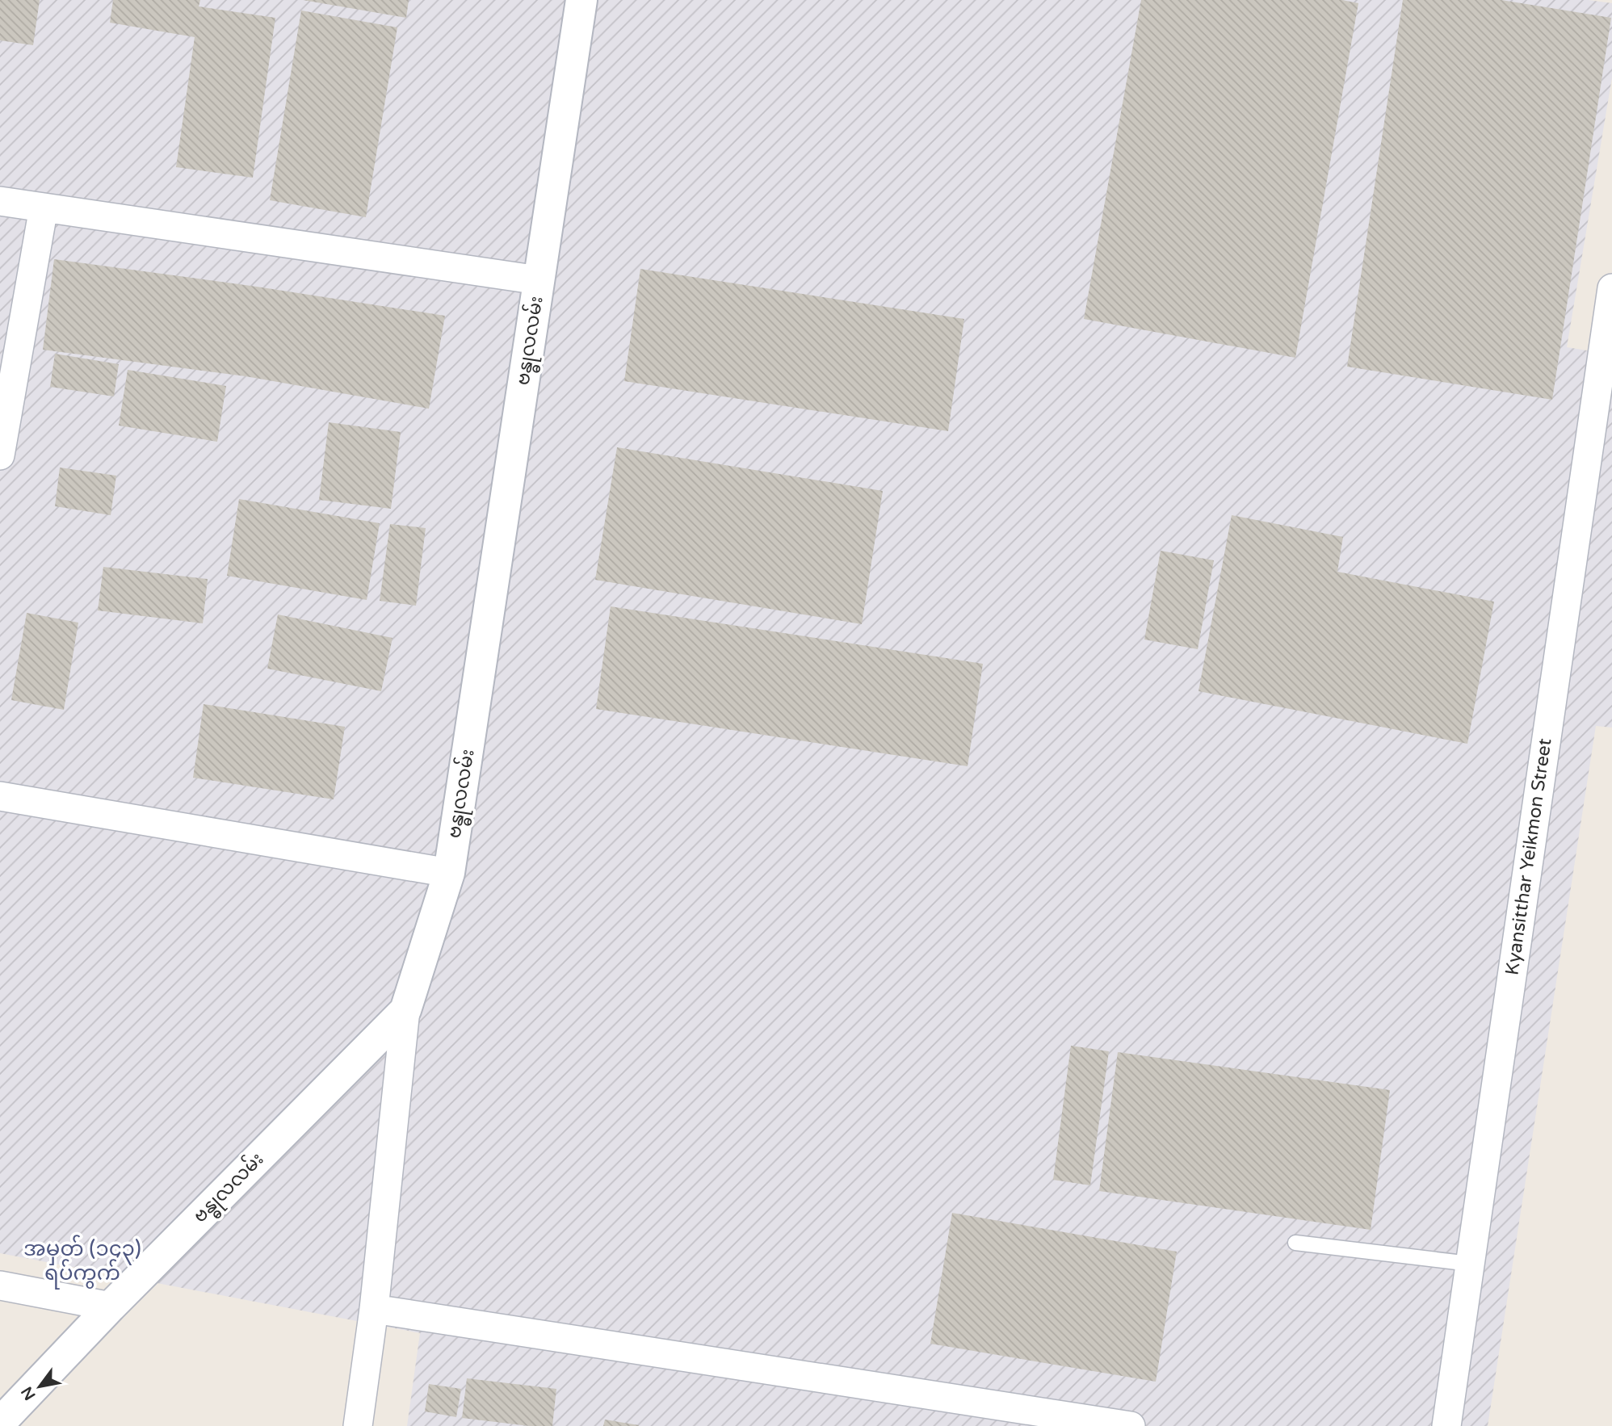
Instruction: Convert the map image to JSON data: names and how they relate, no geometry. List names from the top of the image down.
{
  "streets": {
    "street": ["ဗန္ဓုလလမ်း", "Kyansitthar Yeikmon Street"]
  },
  "districts": ["အမှတ် (၁၄၃) ရပ်ကွက်"],
  "north": "bottom left"
}
